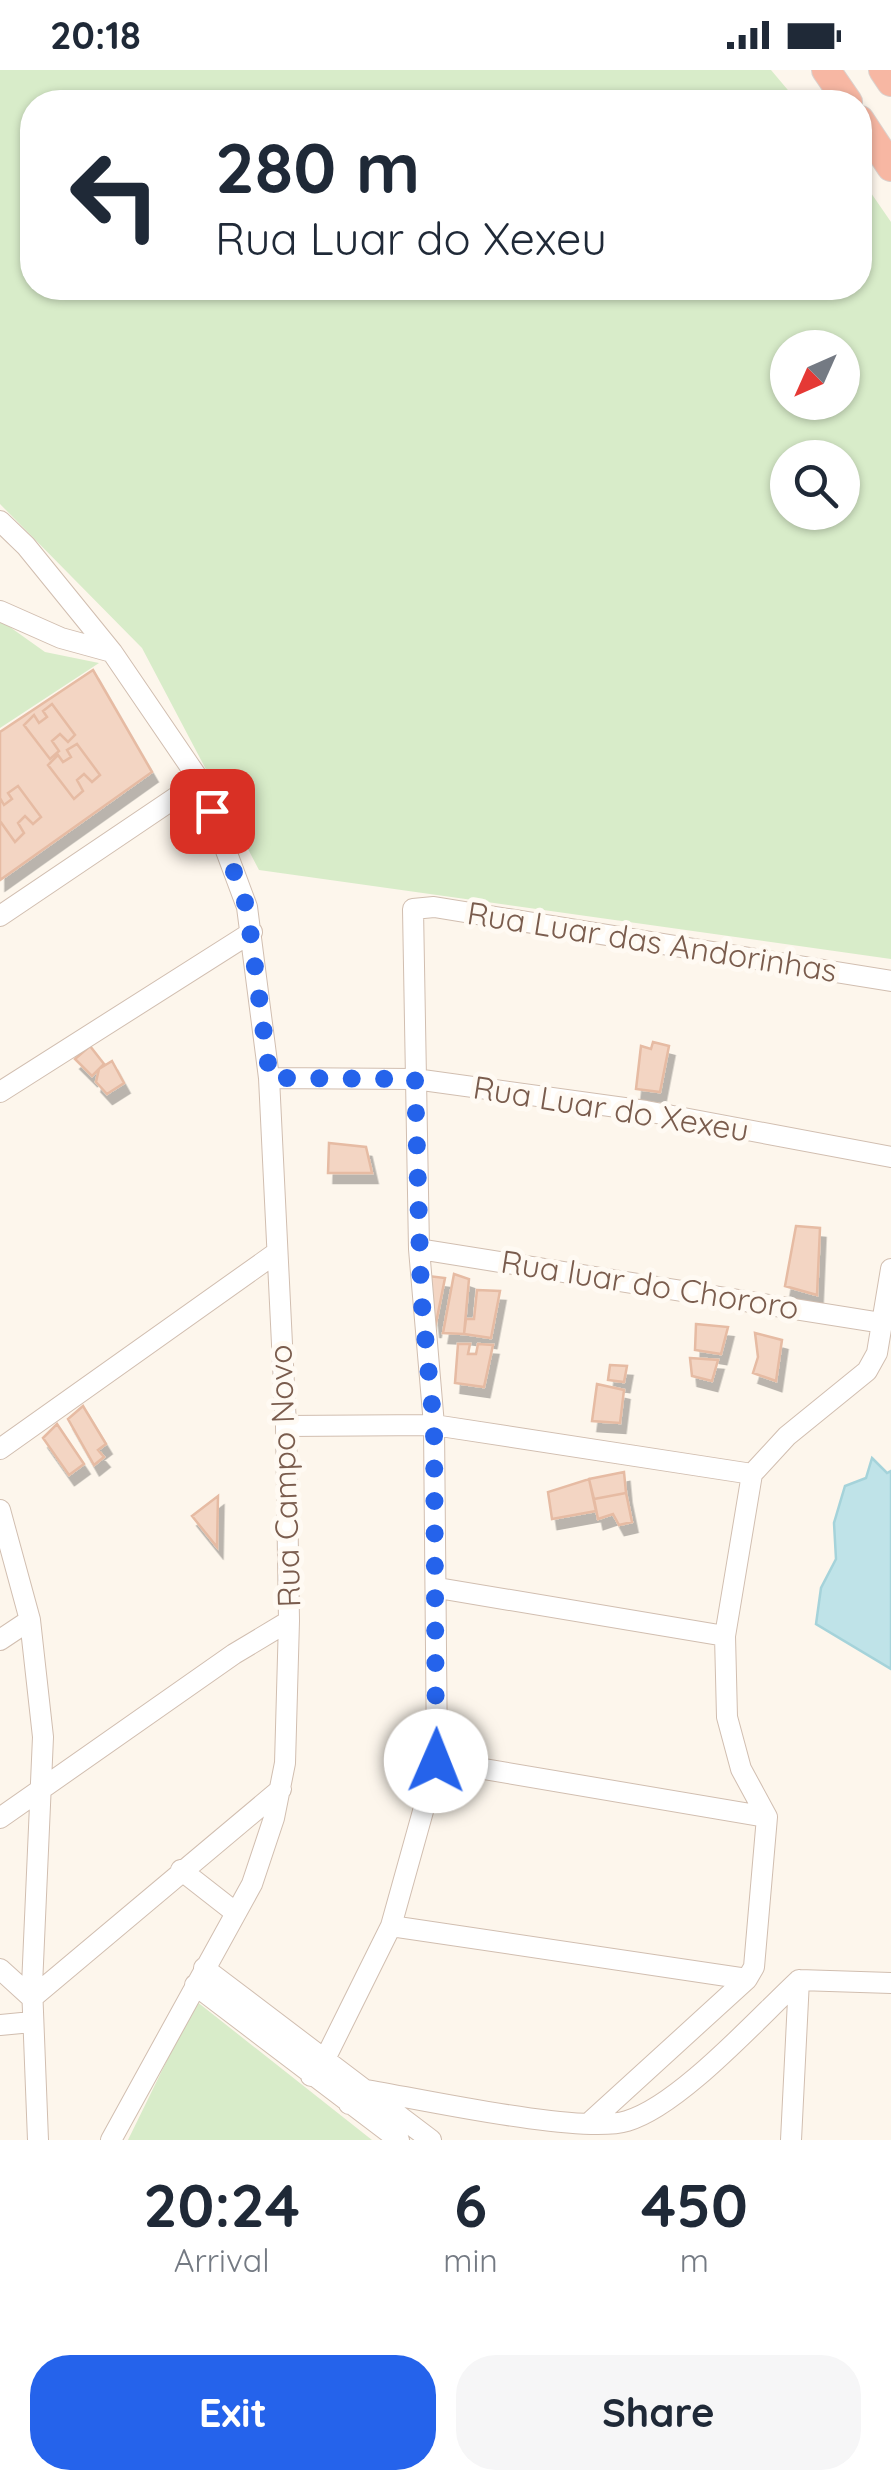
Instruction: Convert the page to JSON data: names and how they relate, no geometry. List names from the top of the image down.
{
  "streets": {
    "street": [
      "Rua Luar das Andorinhas",
      "Rua Luar do Xexeu",
      "Rua luar do Chororo",
      "Rua Campo Novo"
    ]
  },
  "crossings": [
    ["Rua Luar das Andorinhas", "Rua Luar do Xexeu"],
    ["Rua Luar do Xexeu", "Rua Campo Novo"]
  ],
  "north": "bottom left",
  "page": {
    "status": "20:18",
    "turn": ["280 m", "Rua Luar do Xexeu"],
    "eta": [
      "20:24",
      "Arrival",
      "6",
      "min",
      "450",
      "m"
    ],
    "buttons": ["Exit", "Share"]
  }
}
